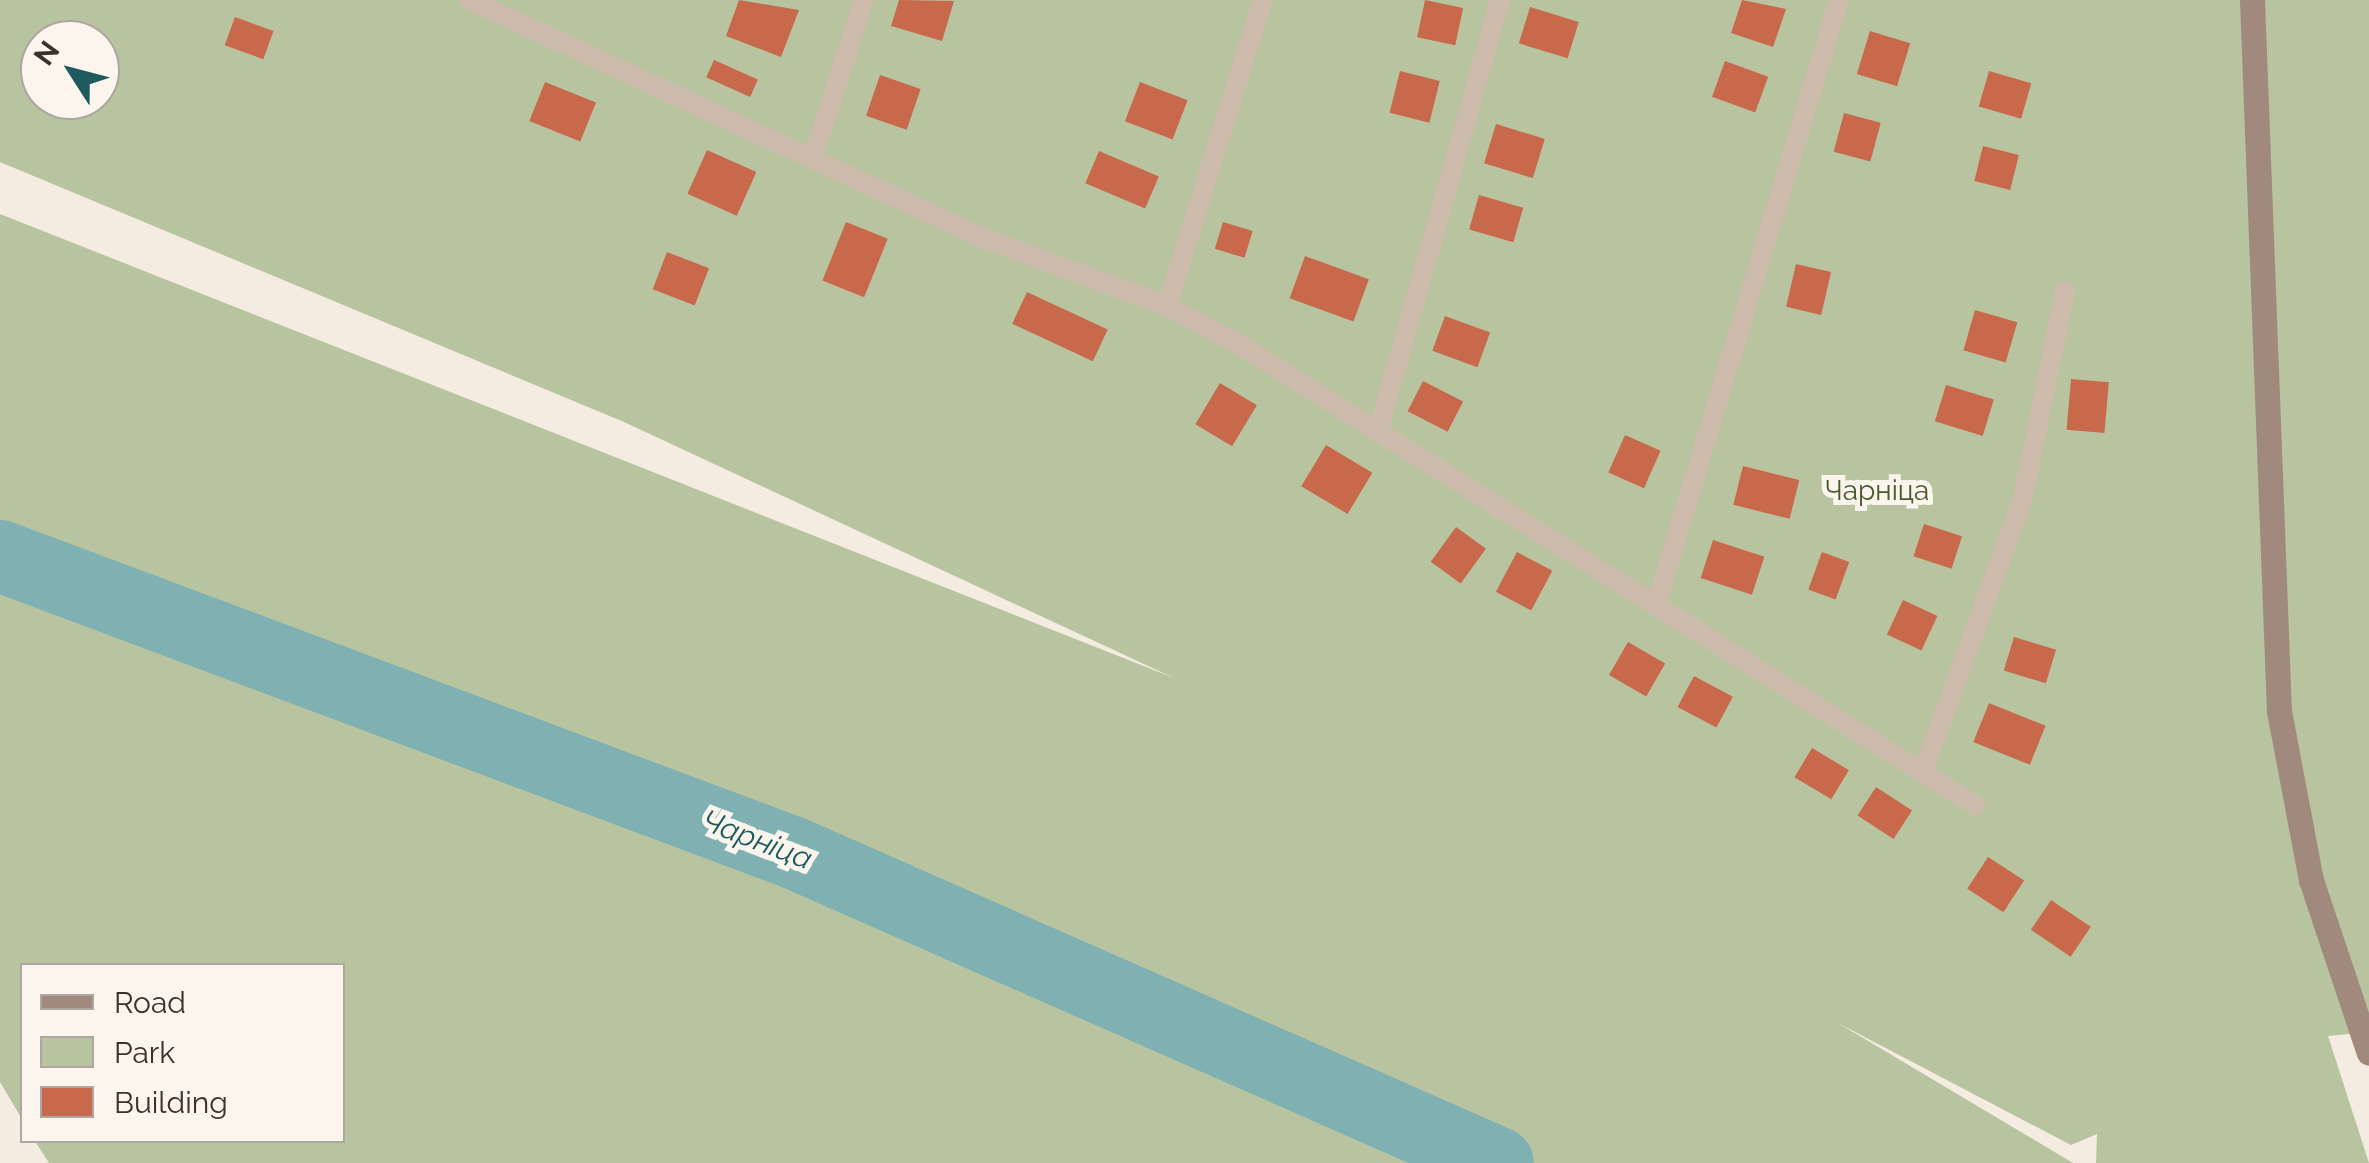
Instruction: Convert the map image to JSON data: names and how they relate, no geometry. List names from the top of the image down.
{
  "water": ["Чарніца"],
  "parks": ["Чарніца"],
  "legend": ["Road", "Park", "Building"],
  "north": "top left"
}
